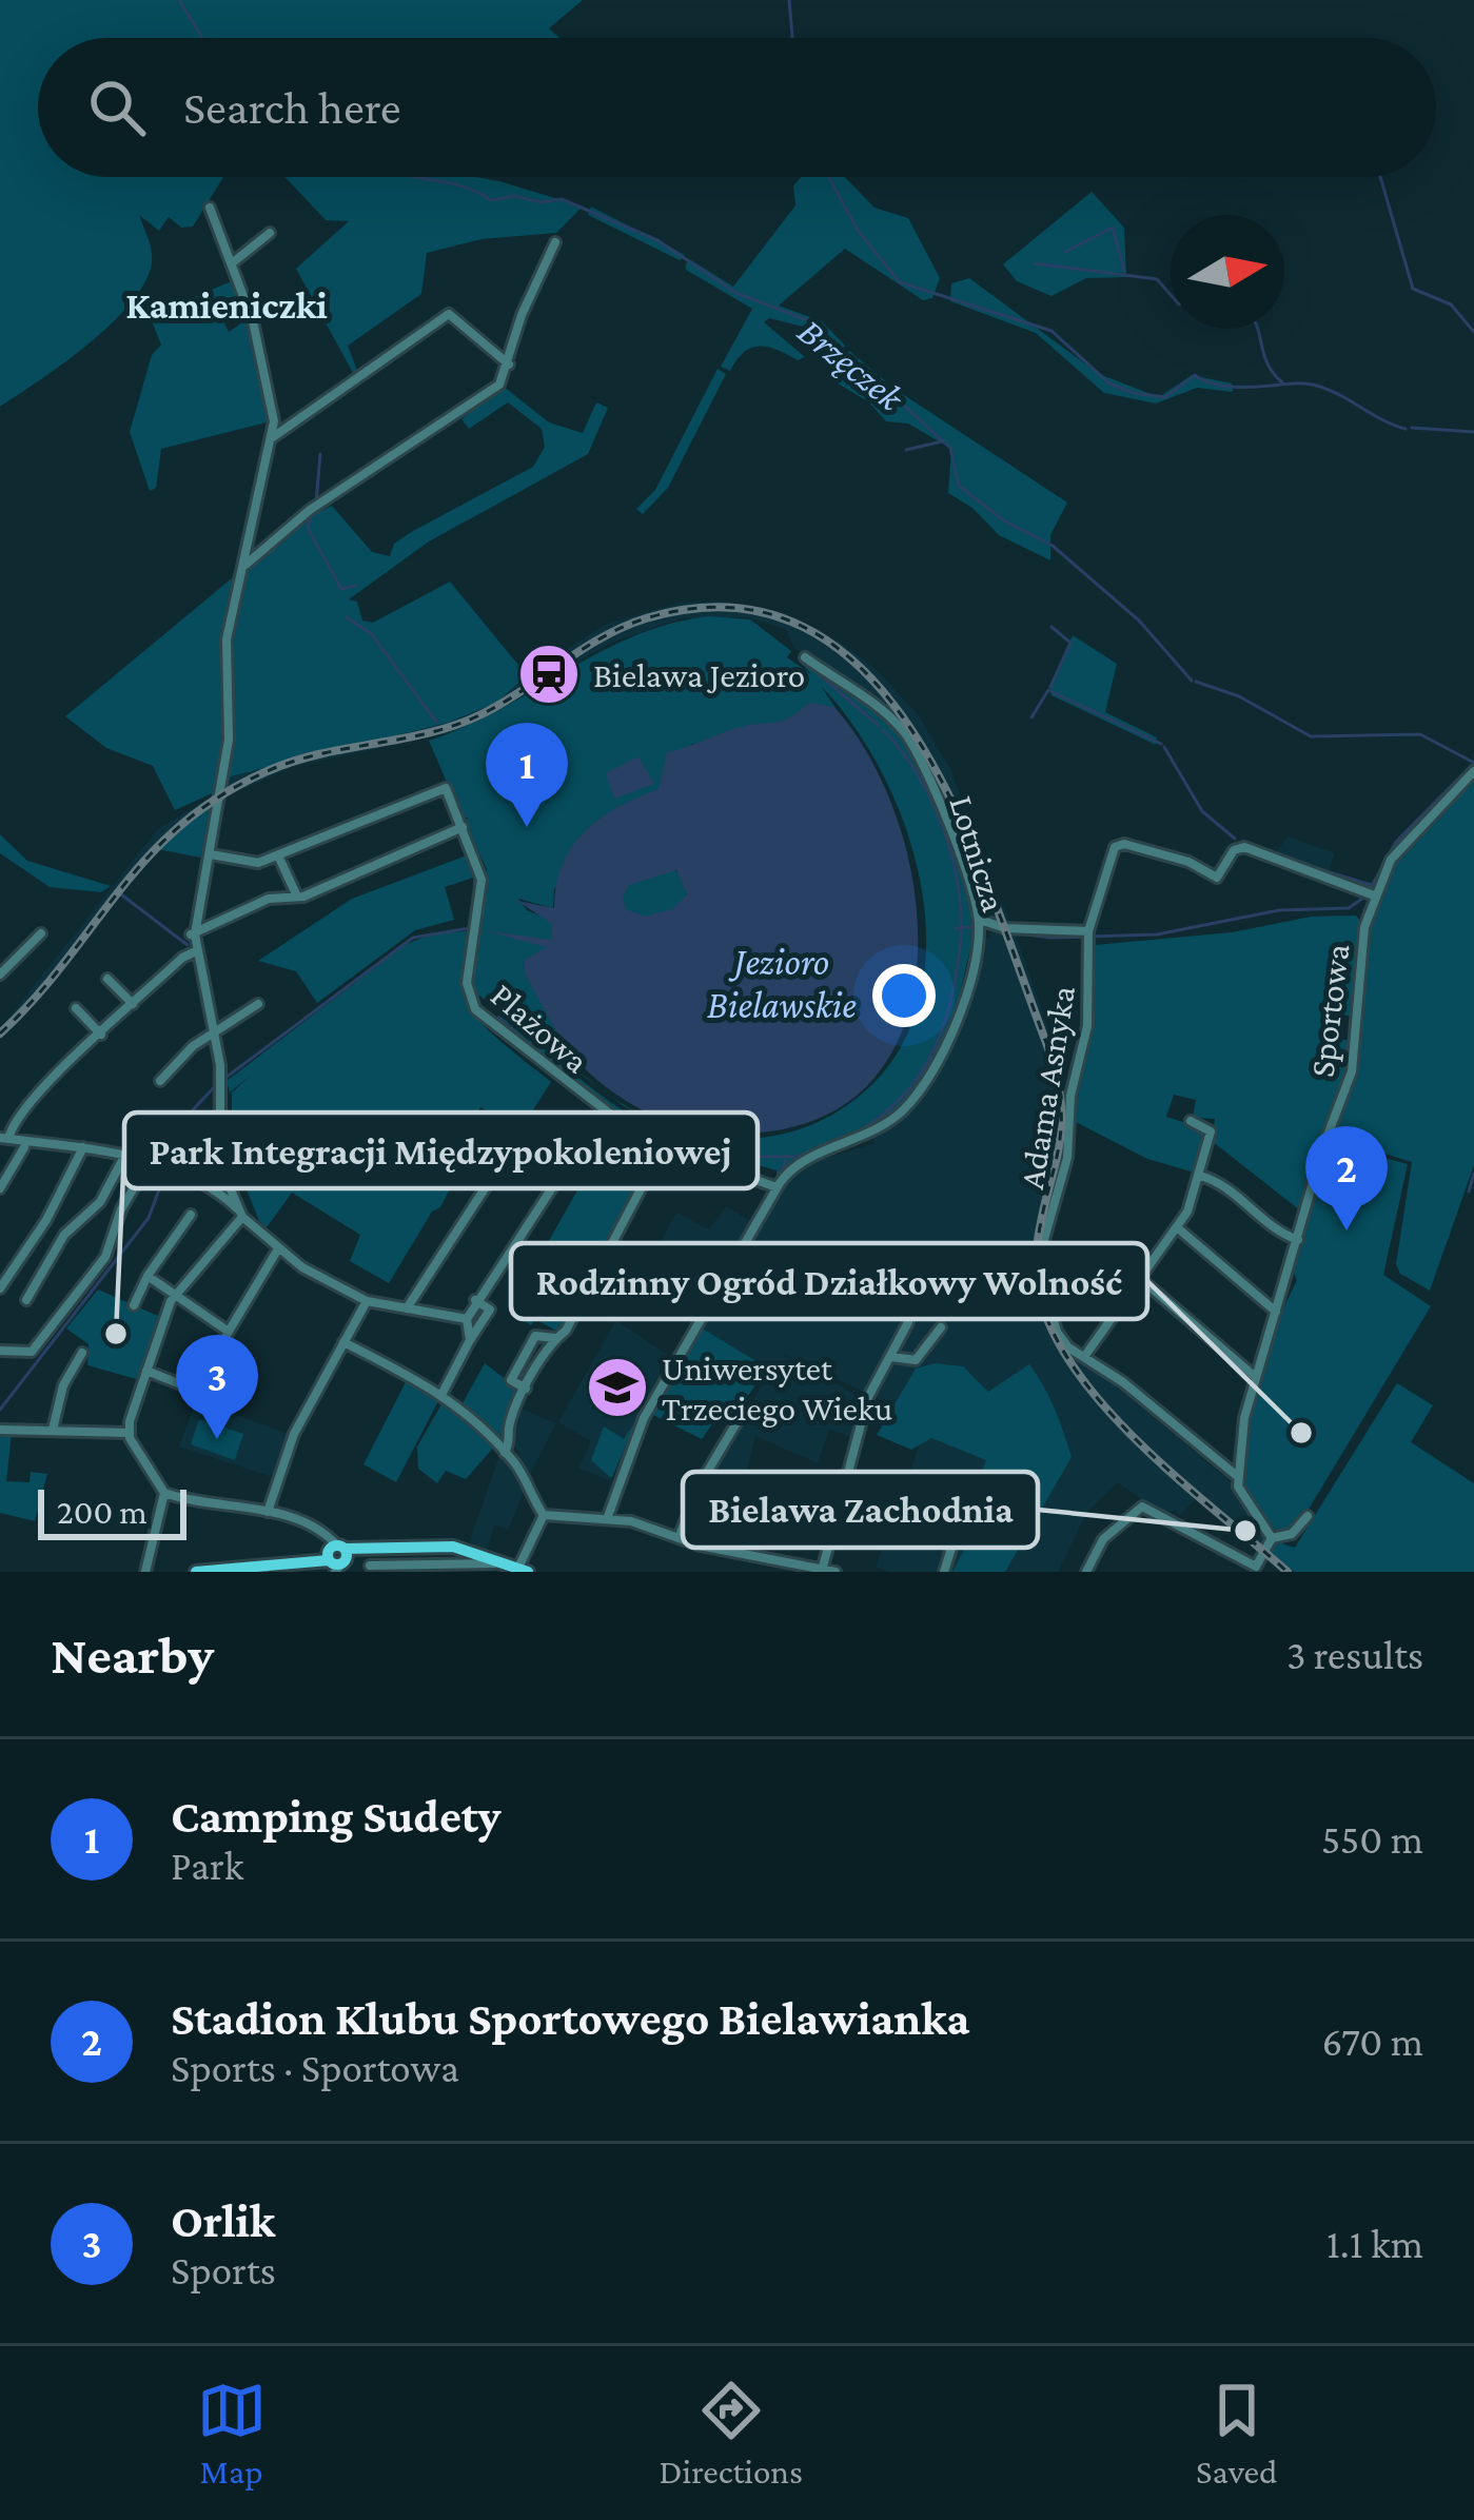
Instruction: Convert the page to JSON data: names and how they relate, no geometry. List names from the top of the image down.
{
  "streets": {
    "street": [
      "Lotnicza",
      "Sportowa",
      "Plażowa",
      "Adama Asnyka"
    ]
  },
  "crossings": [
    ["Lotnicza", "Plażowa"],
    ["Sportowa", "Adama Asnyka"]
  ],
  "districts": ["Kamieniczki"],
  "water": ["Brzęczek", "Jezioro Bielawskie"],
  "places": {
    "station": ["Bielawa Jezioro"],
    "other": ["Park Integracji Międzypokoleniowej", "Rodzinny Ogród Działkowy Wolność", "Bielawa Zachodnia"],
    "school or university": ["Uniwersytet Trzeciego Wieku"]
  },
  "scale_bar": "200 m",
  "north": "right",
  "page": {
    "search": "Search here",
    "pins": ["1", "2", "3"],
    "scale": "200 m",
    "heading": ["Nearby", "3 results"],
    "list": [
      {
        "mark": "1",
        "name": "Camping Sudety",
        "note": "Park",
        "value": "550 m"
      },
      {
        "mark": "2",
        "name": "Stadion Klubu Sportowego Bielawianka",
        "note": "Sports · Sportowa",
        "value": "670 m"
      },
      {
        "mark": "3",
        "name": "Orlik",
        "note": "Sports",
        "value": "1.1 km"
      }
    ],
    "nav": ["Map", "Directions", "Saved"]
  }
}
